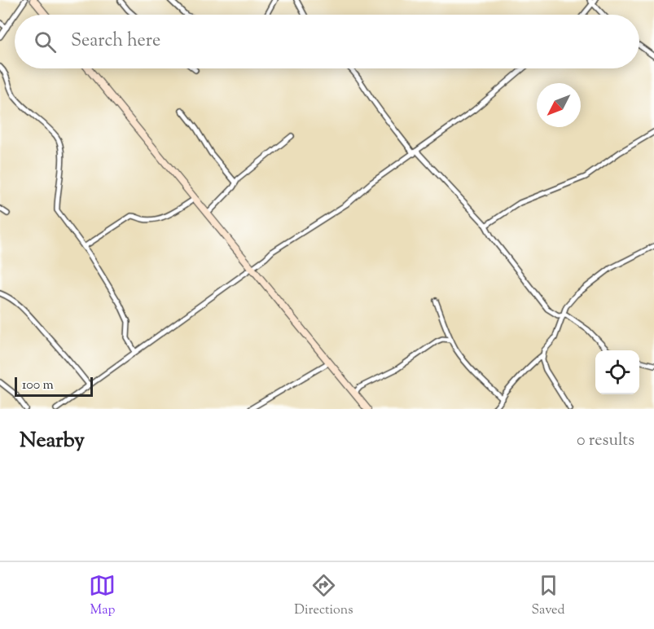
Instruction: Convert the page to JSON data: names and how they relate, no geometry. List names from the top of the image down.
{
  "scale_bar": "100 m",
  "north": "bottom left",
  "page": {
    "search": "Search here",
    "scale": "100 m",
    "heading": ["Nearby", "0 results"],
    "nav": ["Map", "Directions", "Saved"]
  }
}
